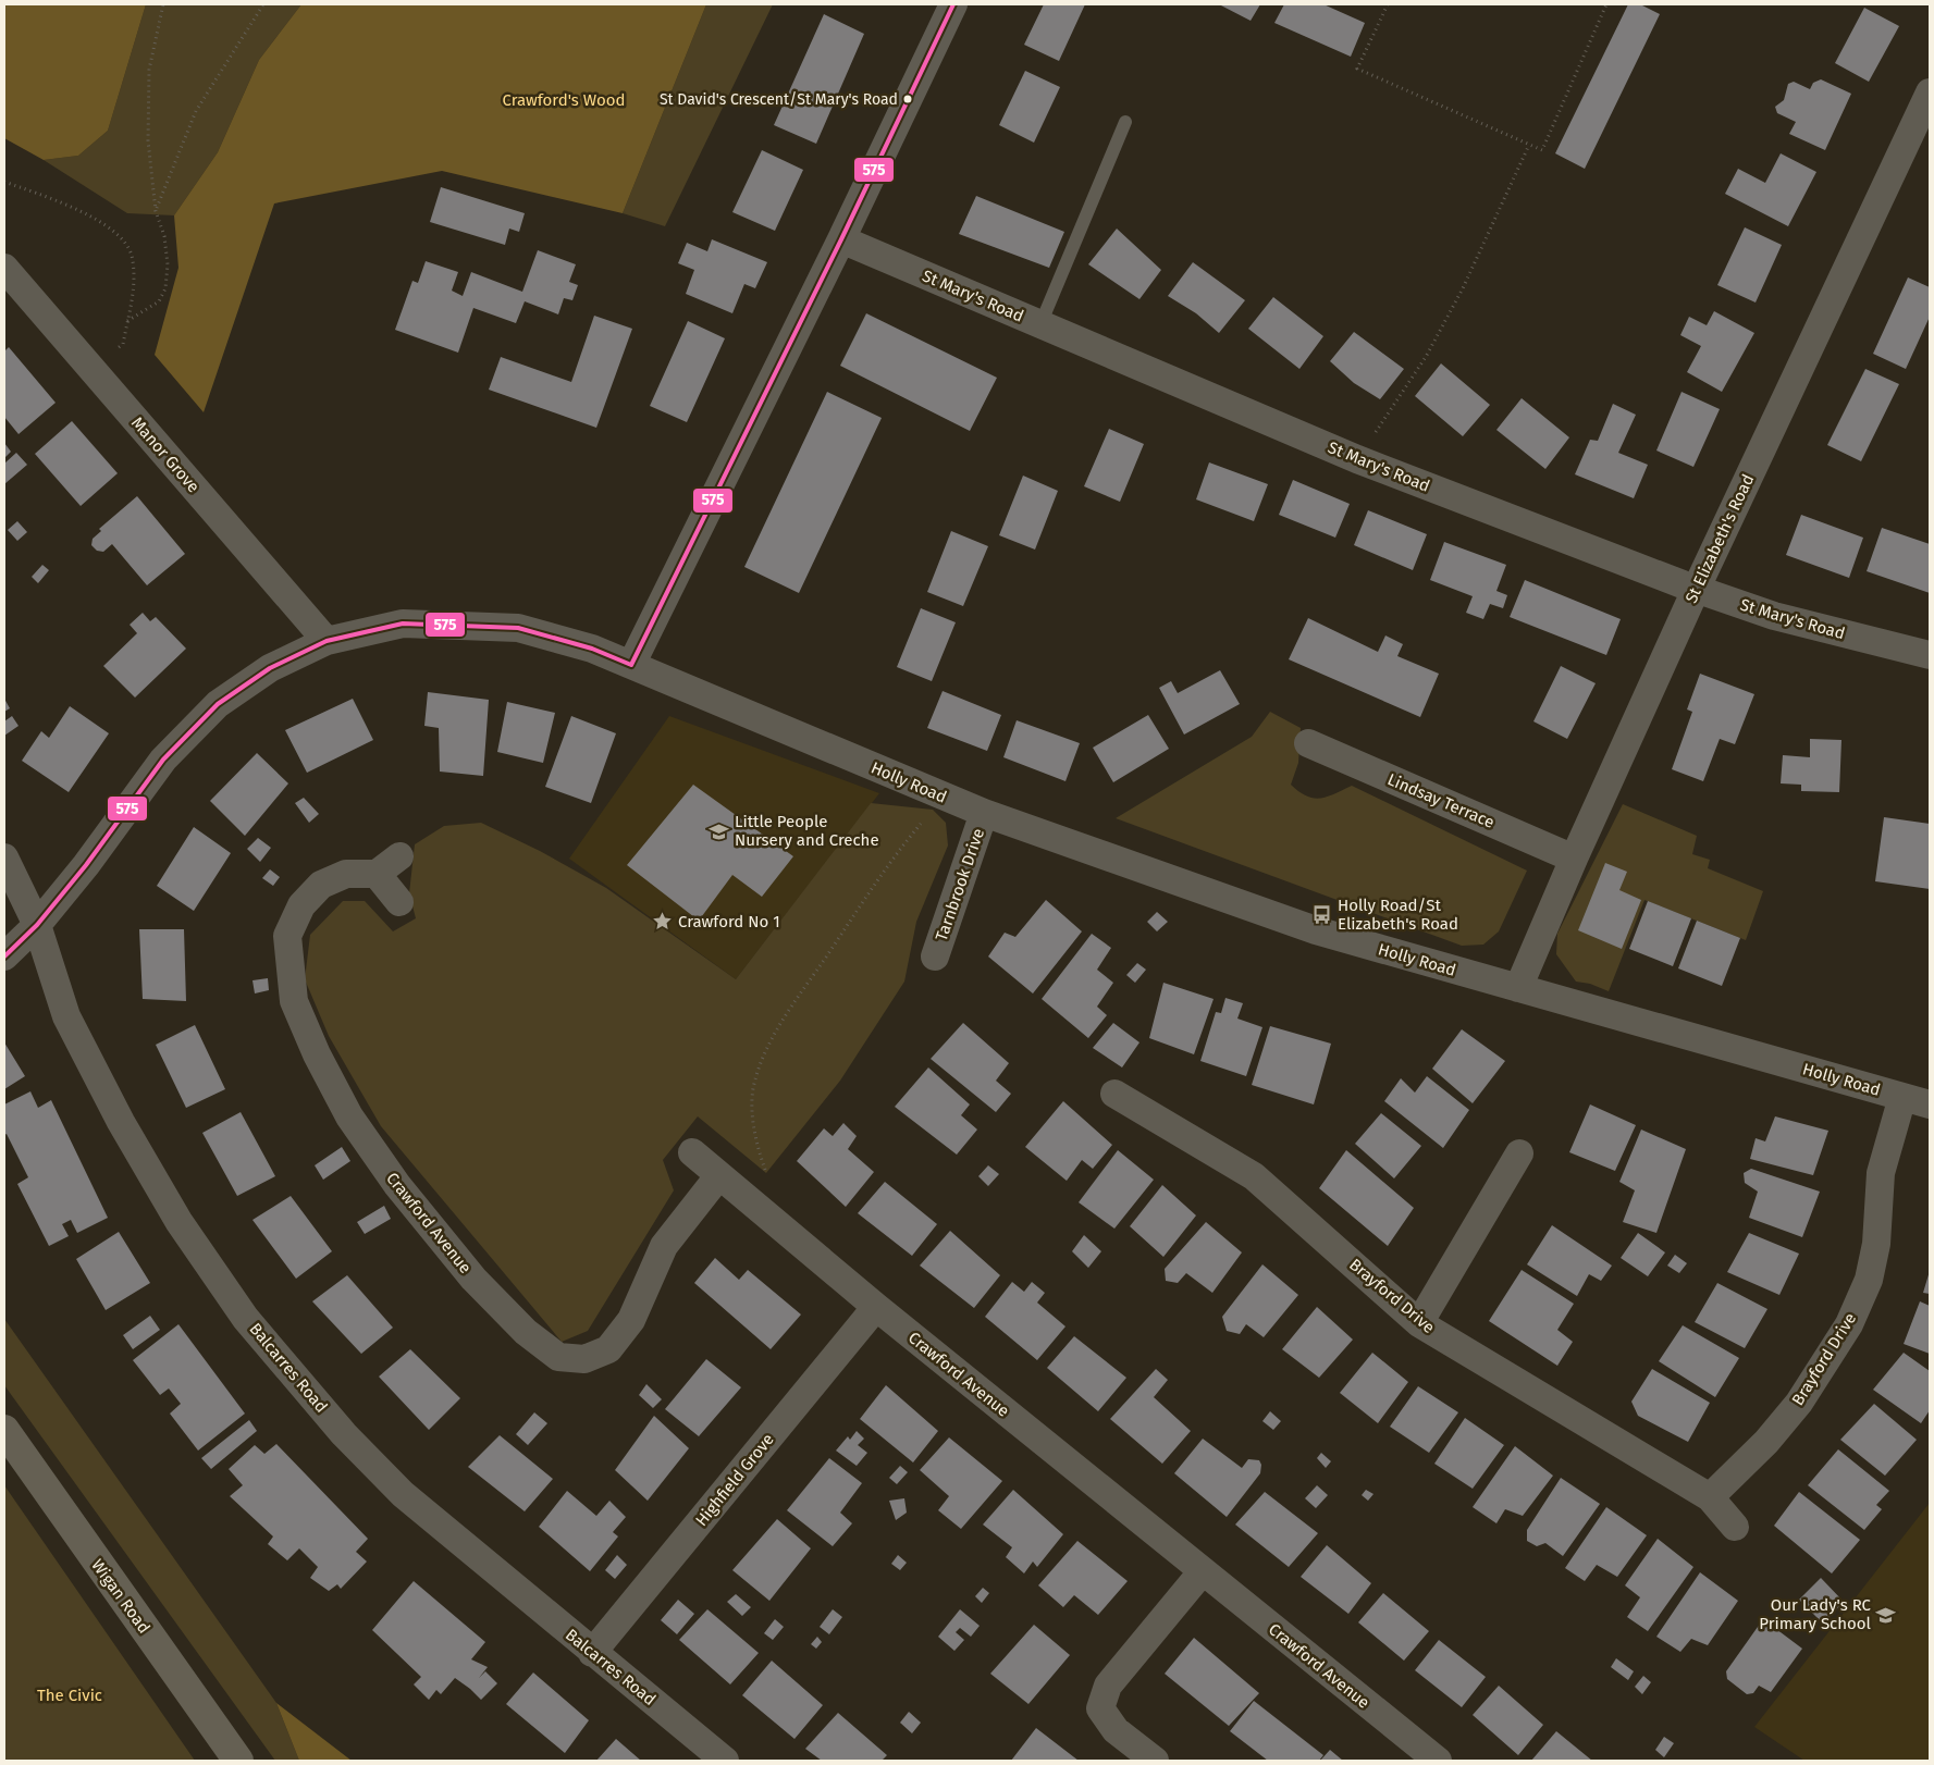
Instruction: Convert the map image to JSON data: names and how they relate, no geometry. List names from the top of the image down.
{
  "streets": {
    "main road": ["Wigan Road"],
    "street": [
      "St Mary's Road",
      "Manor Grove",
      "St Elizabeth's Road",
      "Holly Road",
      "Lindsay Terrace",
      "Tarnbrook Drive",
      "Crawford Avenue",
      "Brayford Drive",
      "Balcarres Road",
      "Highfield Grove"
    ]
  },
  "crossings": [
    ["St Mary's Road", "St Elizabeth's Road"],
    ["Manor Grove", "Holly Road"],
    ["St Elizabeth's Road", "Holly Road"],
    ["St Elizabeth's Road", "Lindsay Terrace"],
    ["Holly Road", "Tarnbrook Drive"],
    ["Holly Road", "Brayford Drive"],
    ["Holly Road", "Balcarres Road"],
    ["Crawford Avenue", "Highfield Grove"],
    ["Balcarres Road", "Highfield Grove"]
  ],
  "parks": ["Crawford's Wood", "The Civic"],
  "places": {
    "other": ["St David's Crescent/St Mary's Road"],
    "school or university": ["Little People Nursery and Creche", "Our Lady's RC Primary School"],
    "bus stop": ["Holly Road/St Elizabeth's Road"],
    "place": ["Crawford No 1"]
  },
  "lines": ["transit line 575"]
}
